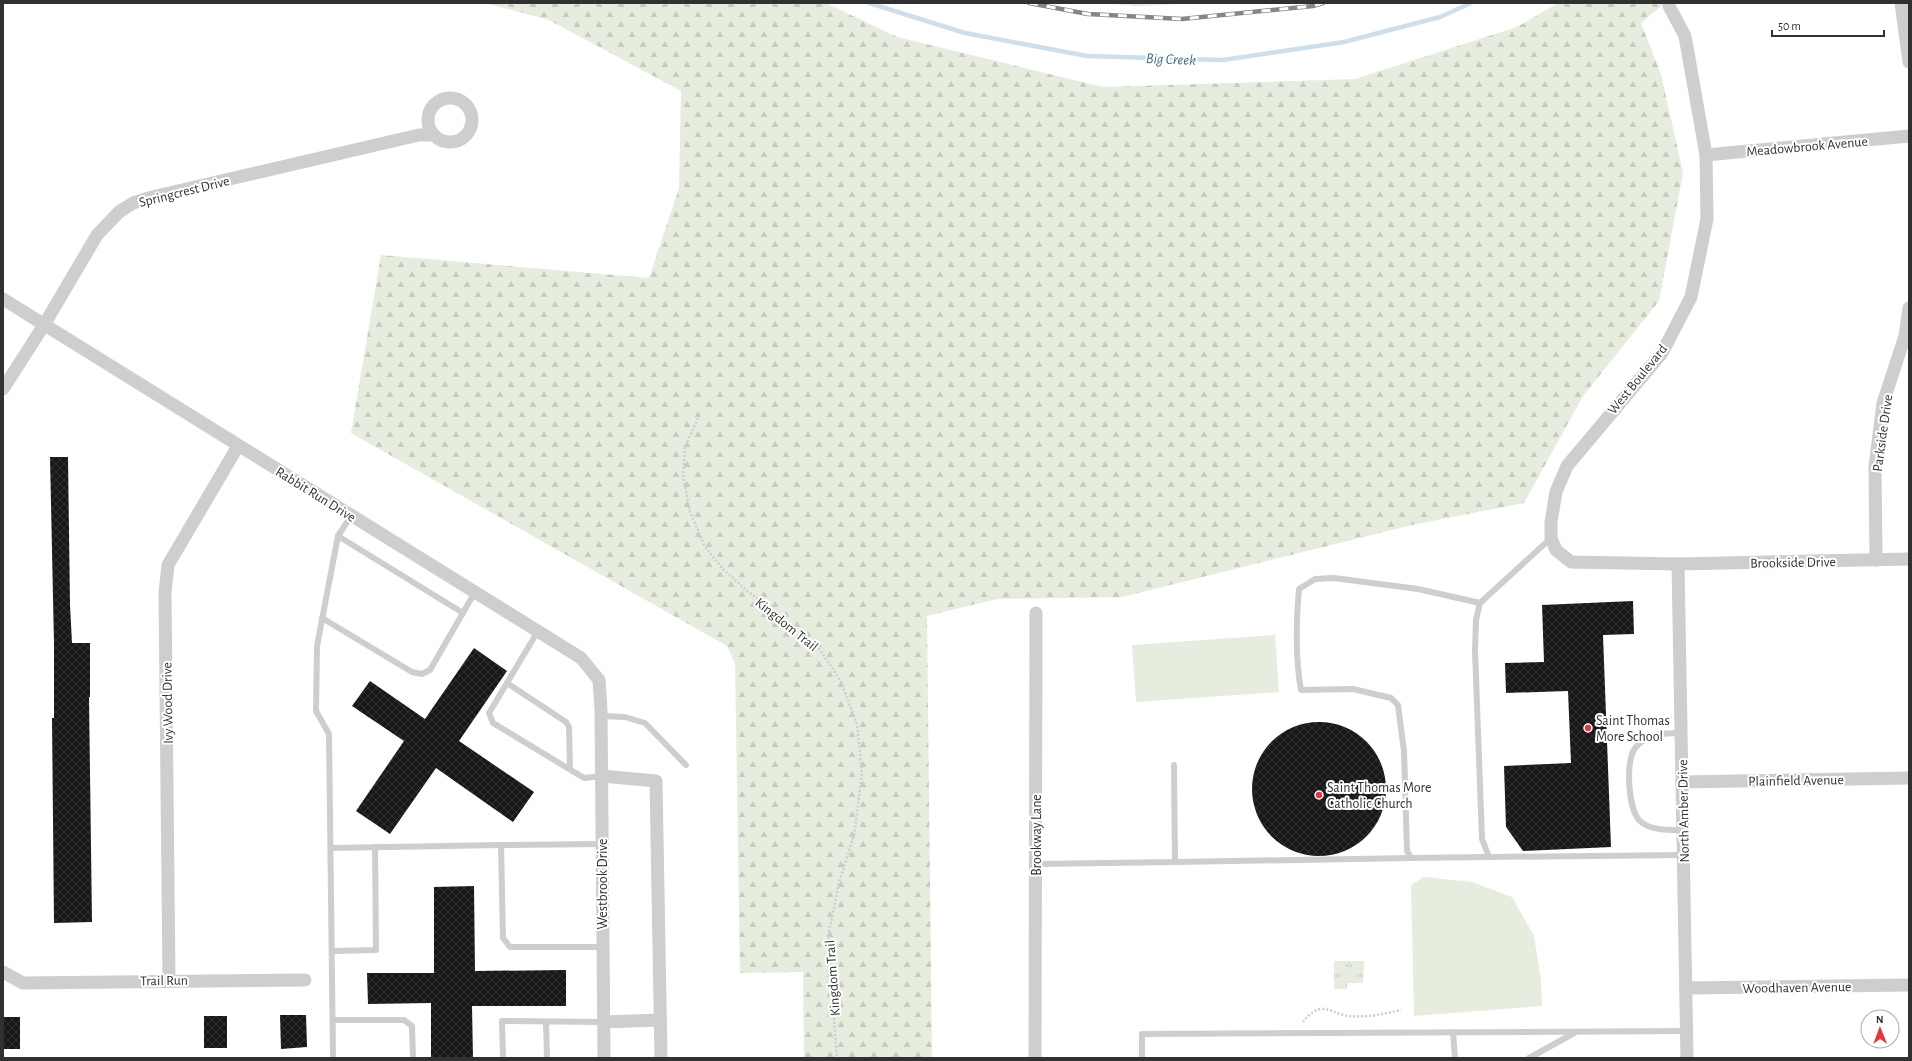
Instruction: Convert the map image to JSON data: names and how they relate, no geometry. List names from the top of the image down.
{
  "streets": {
    "street": [
      "Meadowbrook Avenue",
      "Springcrest Drive",
      "West Boulevard",
      "Parkside Drive",
      "Rabbit Run Drive",
      "Brookside Drive",
      "Ivy Wood Drive",
      "Plainfield Avenue",
      "North Amber Drive",
      "Brookway Lane",
      "Westbrook Drive",
      "Trail Run",
      "Woodhaven Avenue"
    ],
    "path": ["Kingdom Trail"]
  },
  "crossings": [
    ["Meadowbrook Avenue", "West Boulevard"],
    ["Springcrest Drive", "Rabbit Run Drive"],
    ["Parkside Drive", "Brookside Drive"],
    ["Rabbit Run Drive", "Ivy Wood Drive"],
    ["Rabbit Run Drive", "Westbrook Drive"],
    ["Brookside Drive", "North Amber Drive"],
    ["Ivy Wood Drive", "Trail Run"],
    ["Plainfield Avenue", "North Amber Drive"],
    ["North Amber Drive", "Woodhaven Avenue"]
  ],
  "water": ["Big Creek"],
  "places": ["Saint Thomas More School", "Saint Thomas More Catholic Church"],
  "scale_bar": "50 m",
  "north": "top"
}
